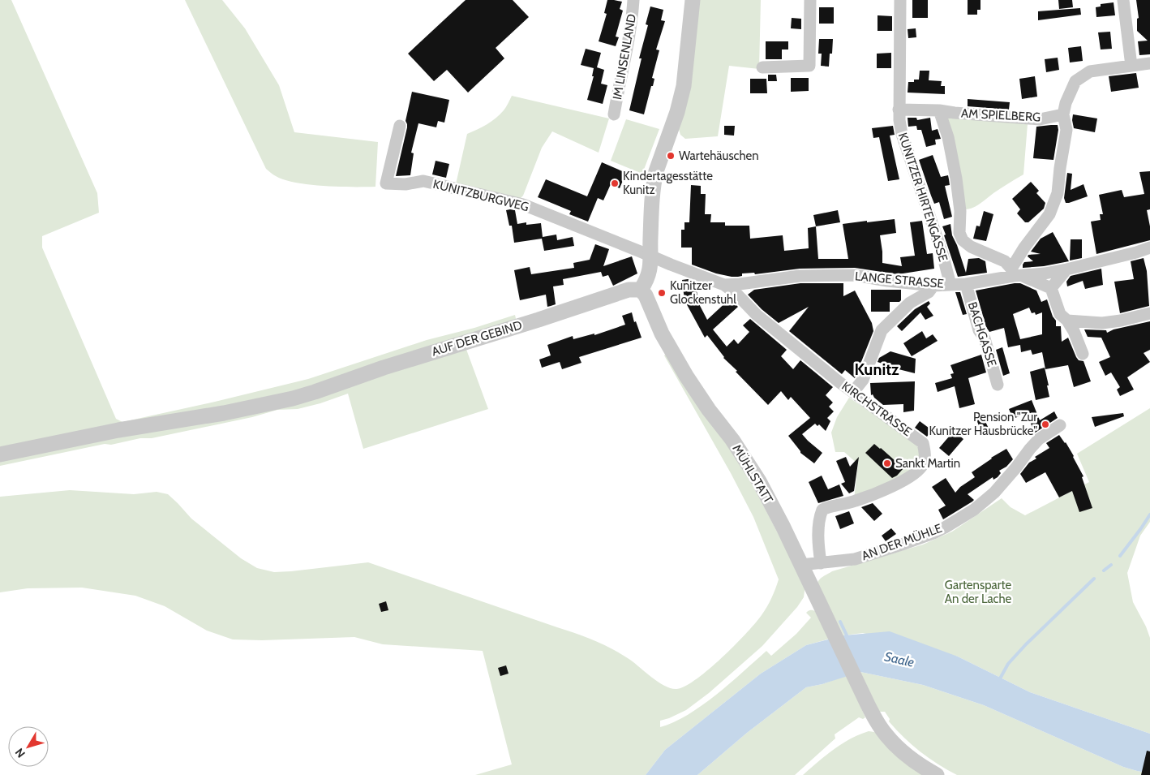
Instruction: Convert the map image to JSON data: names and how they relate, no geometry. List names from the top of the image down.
{
  "streets": {
    "street": [
      "IM LINSENLAND",
      "AM SPIELBERG",
      "KUNITZBURGWEG",
      "KUNITZER HIRTENGASSE",
      "LANGE STRASSE",
      "BACHGASSE",
      "AUF DER GEBIND",
      "KIRCHSTRASSE",
      "MÜHLSTATT",
      "AN DER MÜHLE"
    ]
  },
  "crossings": [
    ["AM SPIELBERG", "KUNITZER HIRTENGASSE"],
    ["AM SPIELBERG", "LANGE STRASSE"],
    ["KUNITZBURGWEG", "LANGE STRASSE"],
    ["KUNITZER HIRTENGASSE", "LANGE STRASSE"],
    ["LANGE STRASSE", "BACHGASSE"],
    ["LANGE STRASSE", "KIRCHSTRASSE"],
    ["AUF DER GEBIND", "MÜHLSTATT"],
    ["KIRCHSTRASSE", "AN DER MÜHLE"],
    ["MÜHLSTATT", "AN DER MÜHLE"]
  ],
  "districts": ["Kunitz"],
  "water": ["Saale"],
  "parks": ["Gartensparte An der Lache"],
  "places": [
    "Wartehäuschen",
    "Kindertagesstätte Kunitz",
    "Kunitzer Glockenstuhl",
    "Pension \"Zur Kunitzer Hausbrücke\"",
    "Sankt Martin"
  ],
  "north": "bottom left"
}
